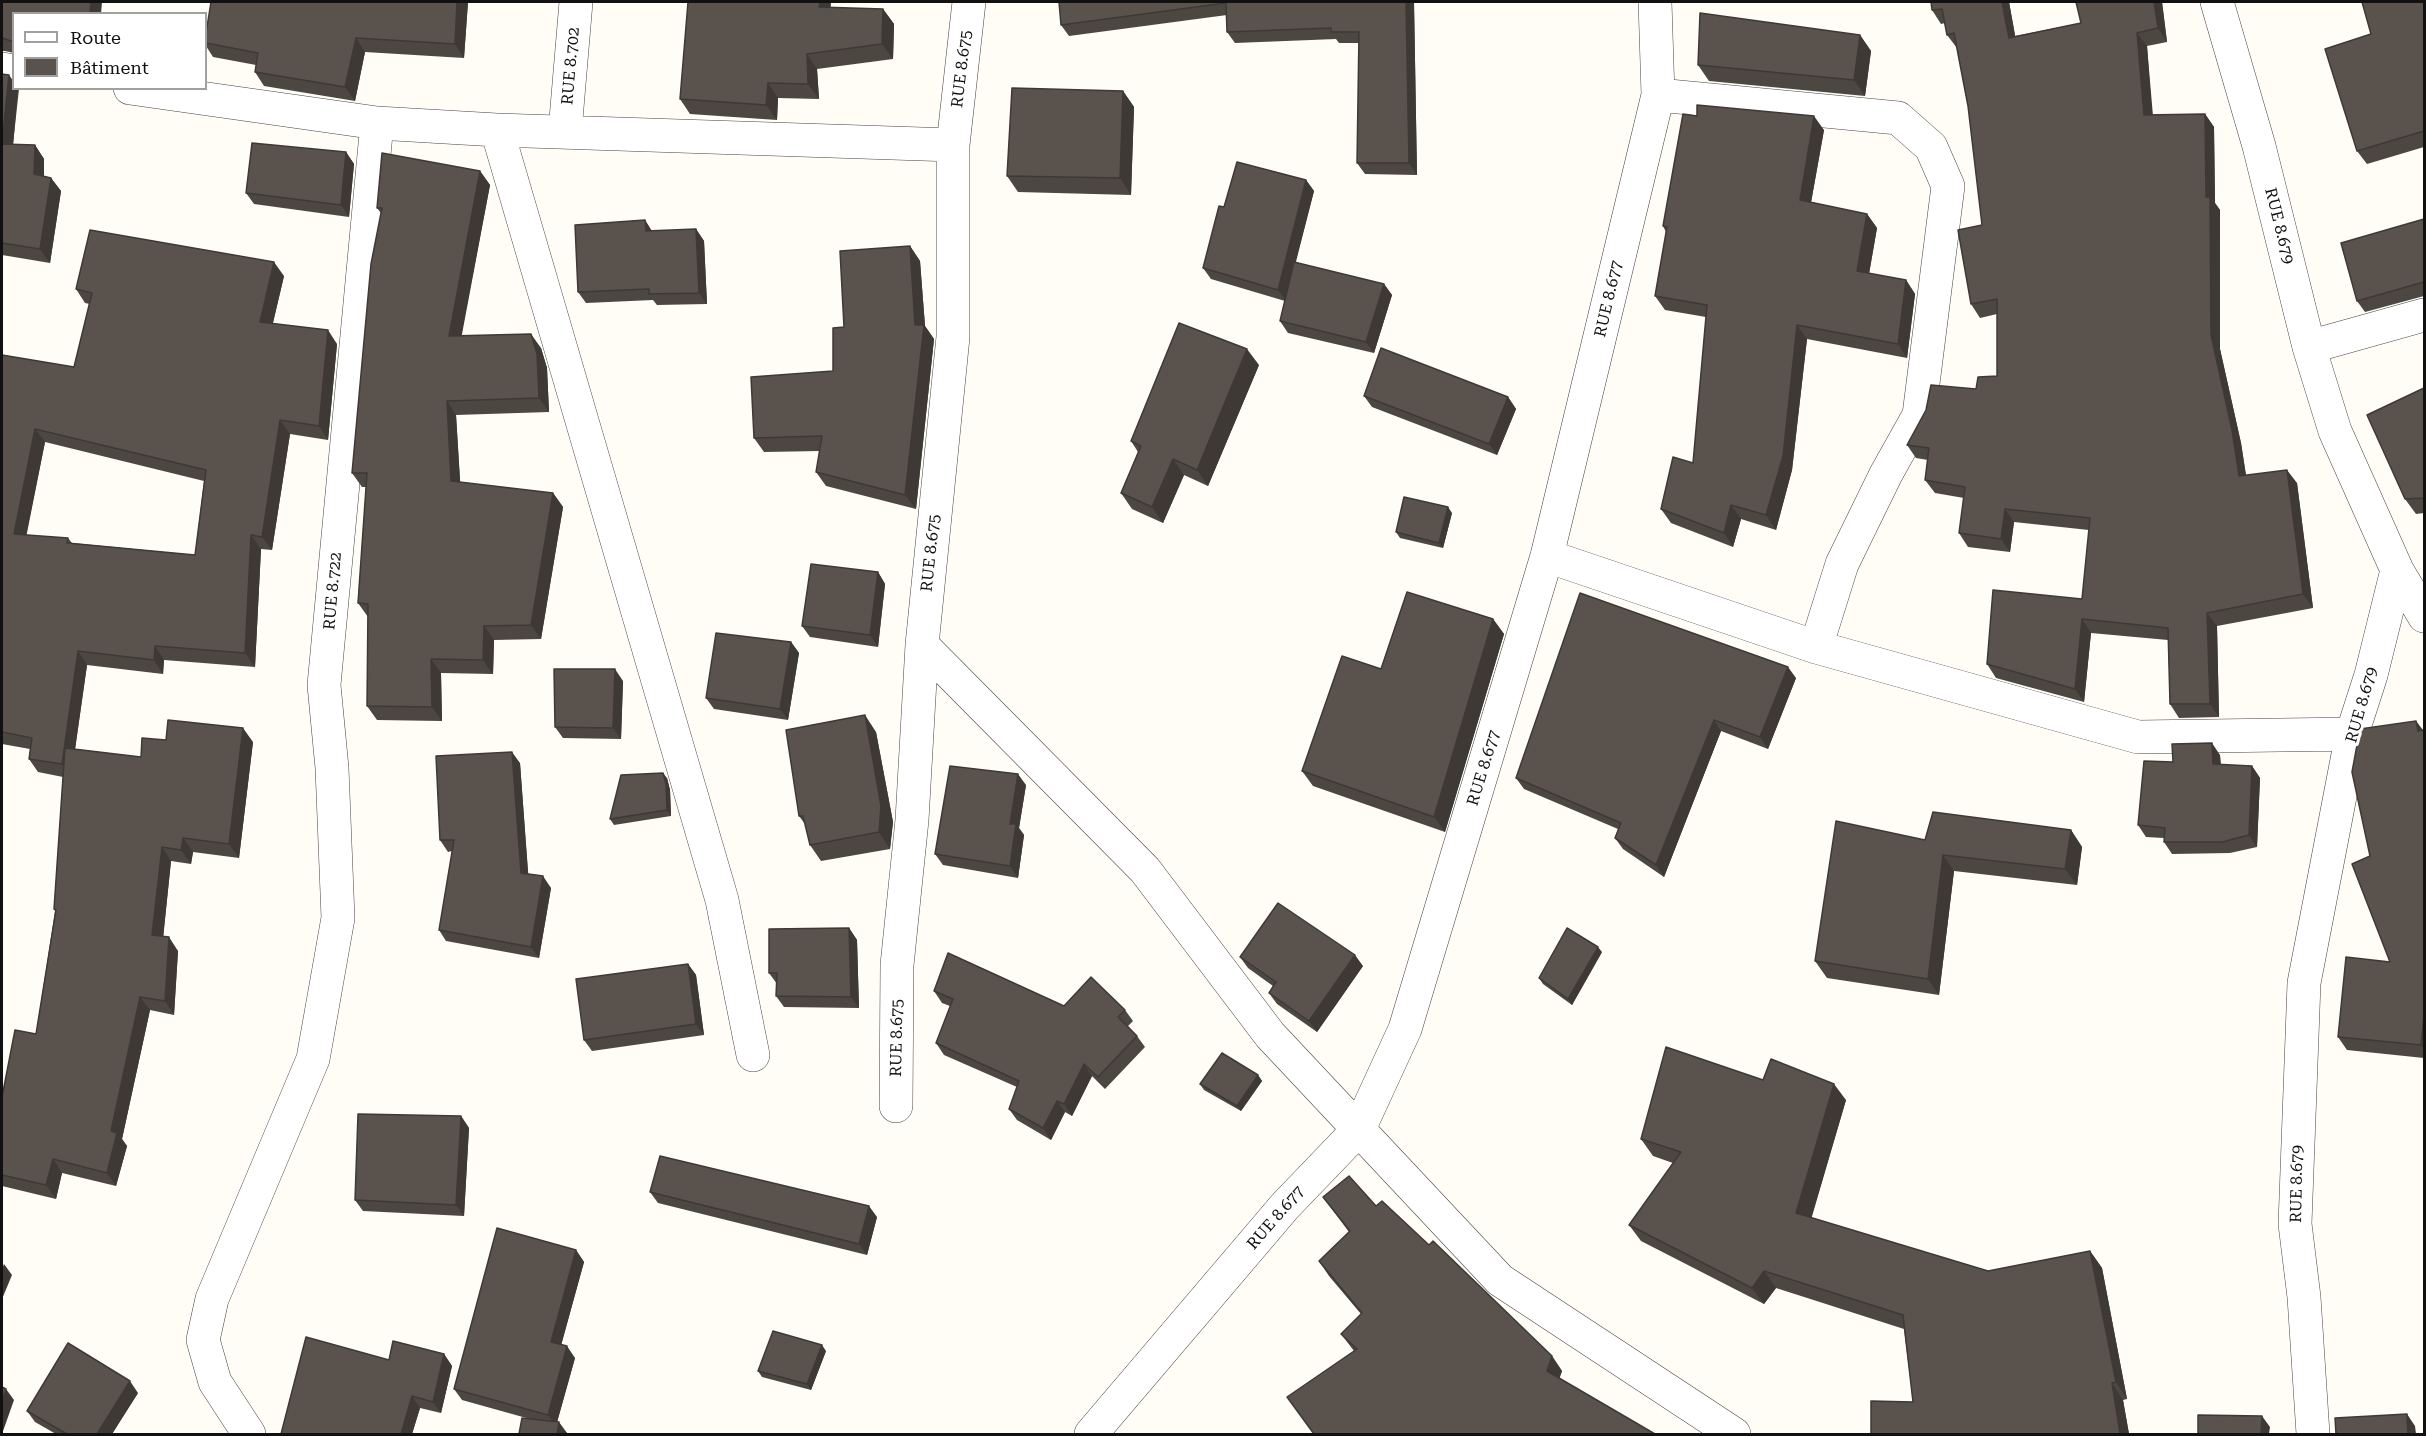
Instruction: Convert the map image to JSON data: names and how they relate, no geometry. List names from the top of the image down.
{
  "streets": {
    "street": [
      "RUE 8.702",
      "RUE 8.675",
      "RUE 8.679",
      "RUE 8.677",
      "RUE 8.722"
    ]
  },
  "legend": ["Route", "Bâtiment"]
}
